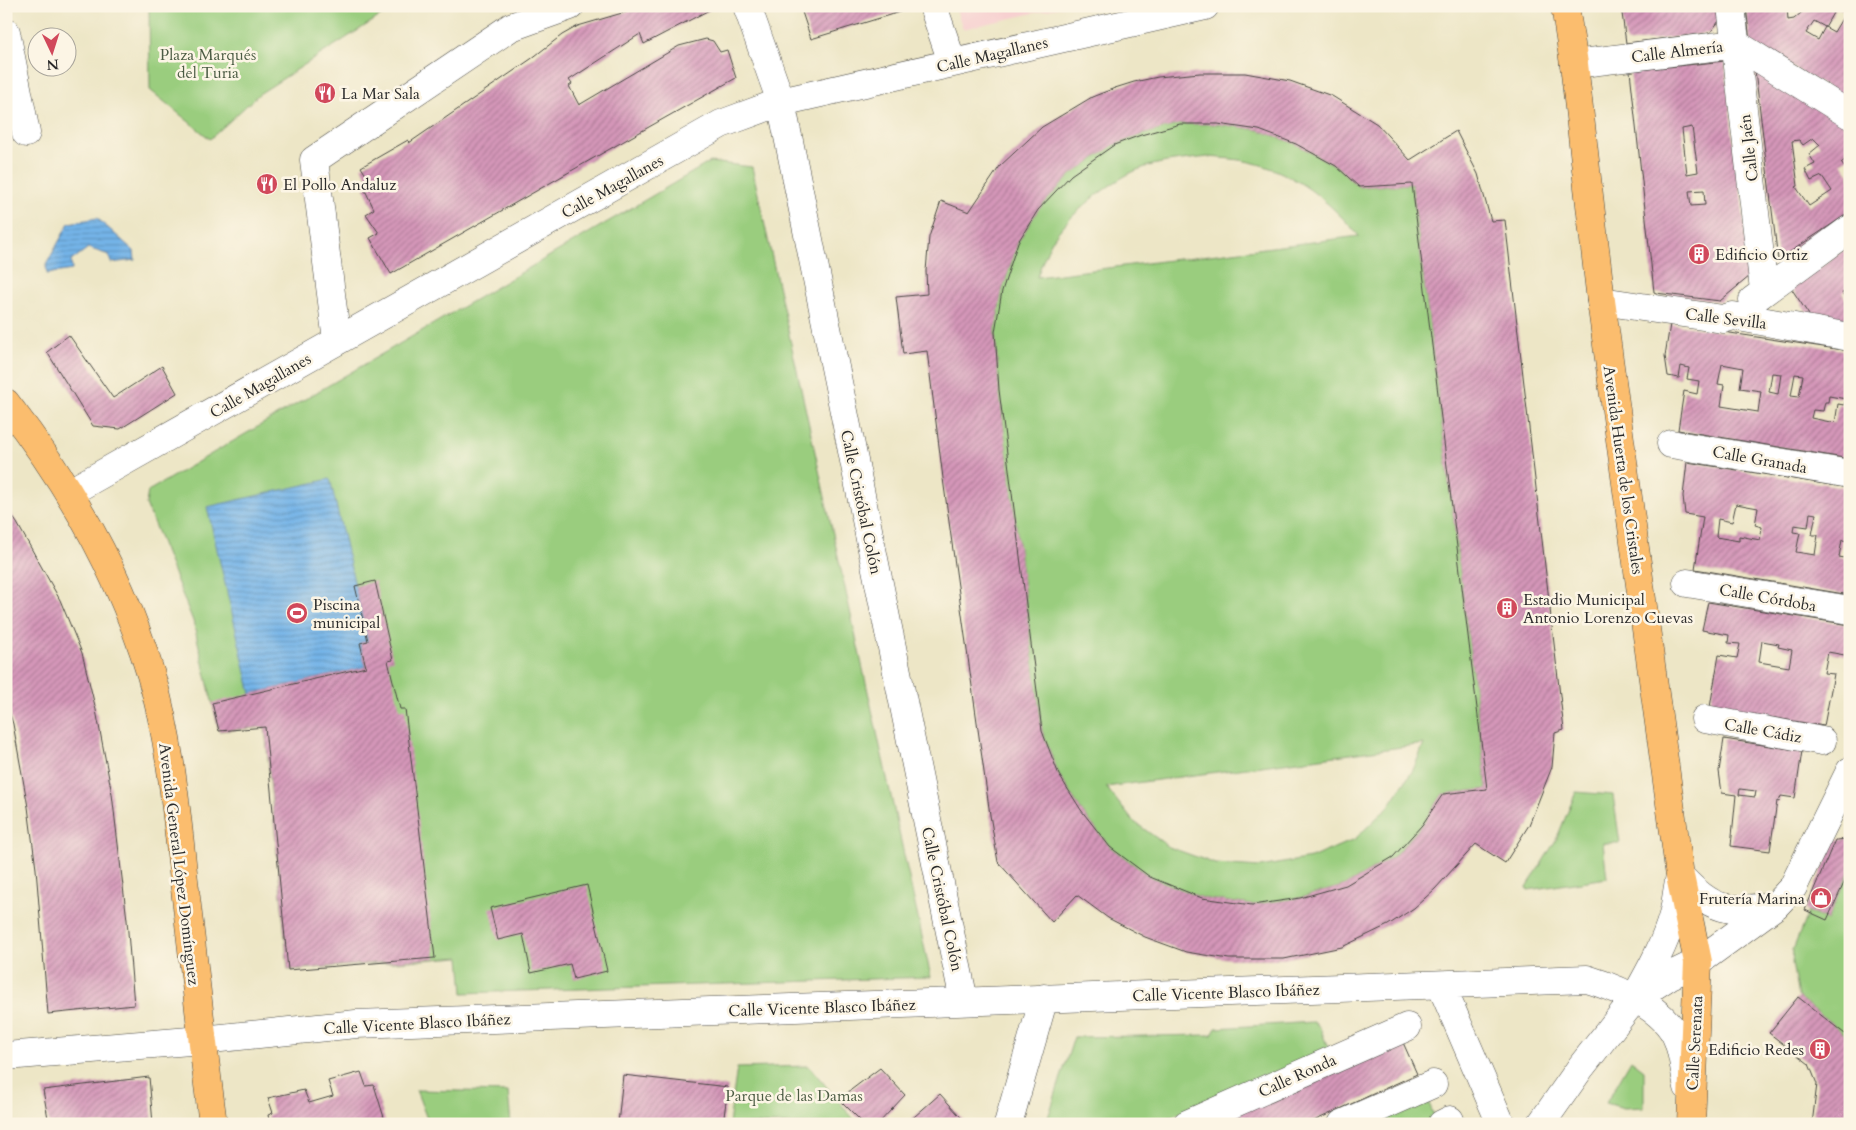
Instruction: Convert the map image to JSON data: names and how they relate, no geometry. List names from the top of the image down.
{
  "streets": {
    "main road": ["Avenida Huerta de los Cristales", "Avenida General López Domínguez", "Calle Serenata"],
    "street": [
      "Calle Almería",
      "Calle Magallanes",
      "Calle Jaén",
      "Calle Sevilla",
      "Calle Granada",
      "Calle Cristóbal Colón",
      "Calle Córdoba",
      "Calle Cádiz",
      "Calle Vicente Blasco Ibáñez",
      "Calle Ronda"
    ]
  },
  "crossings": [
    ["Calle Almería", "Calle Jaén"],
    ["Calle Almería", "Avenida Huerta de los Cristales"],
    ["Calle Magallanes", "Calle Cristóbal Colón"],
    ["Calle Magallanes", "Avenida General López Domínguez"],
    ["Calle Sevilla", "Avenida Huerta de los Cristales"],
    ["Avenida Huerta de los Cristales", "Calle Serenata"],
    ["Calle Cristóbal Colón", "Calle Vicente Blasco Ibáñez"],
    ["Avenida General López Domínguez", "Calle Vicente Blasco Ibáñez"],
    ["Calle Vicente Blasco Ibáñez", "Calle Serenata"]
  ],
  "parks": ["Plaza Marqués del Turia", "Parque de las Damas"],
  "places": {
    "restaurant": ["La Mar Sala", "El Pollo Andaluz"],
    "building": ["Edificio Ortiz", "Estadio Municipal Antonio Lorenzo Cuevas", "Edificio Redes"],
    "sports": ["Piscina municipal"],
    "shop": ["Frutería Marina"]
  },
  "north": "bottom"
}
